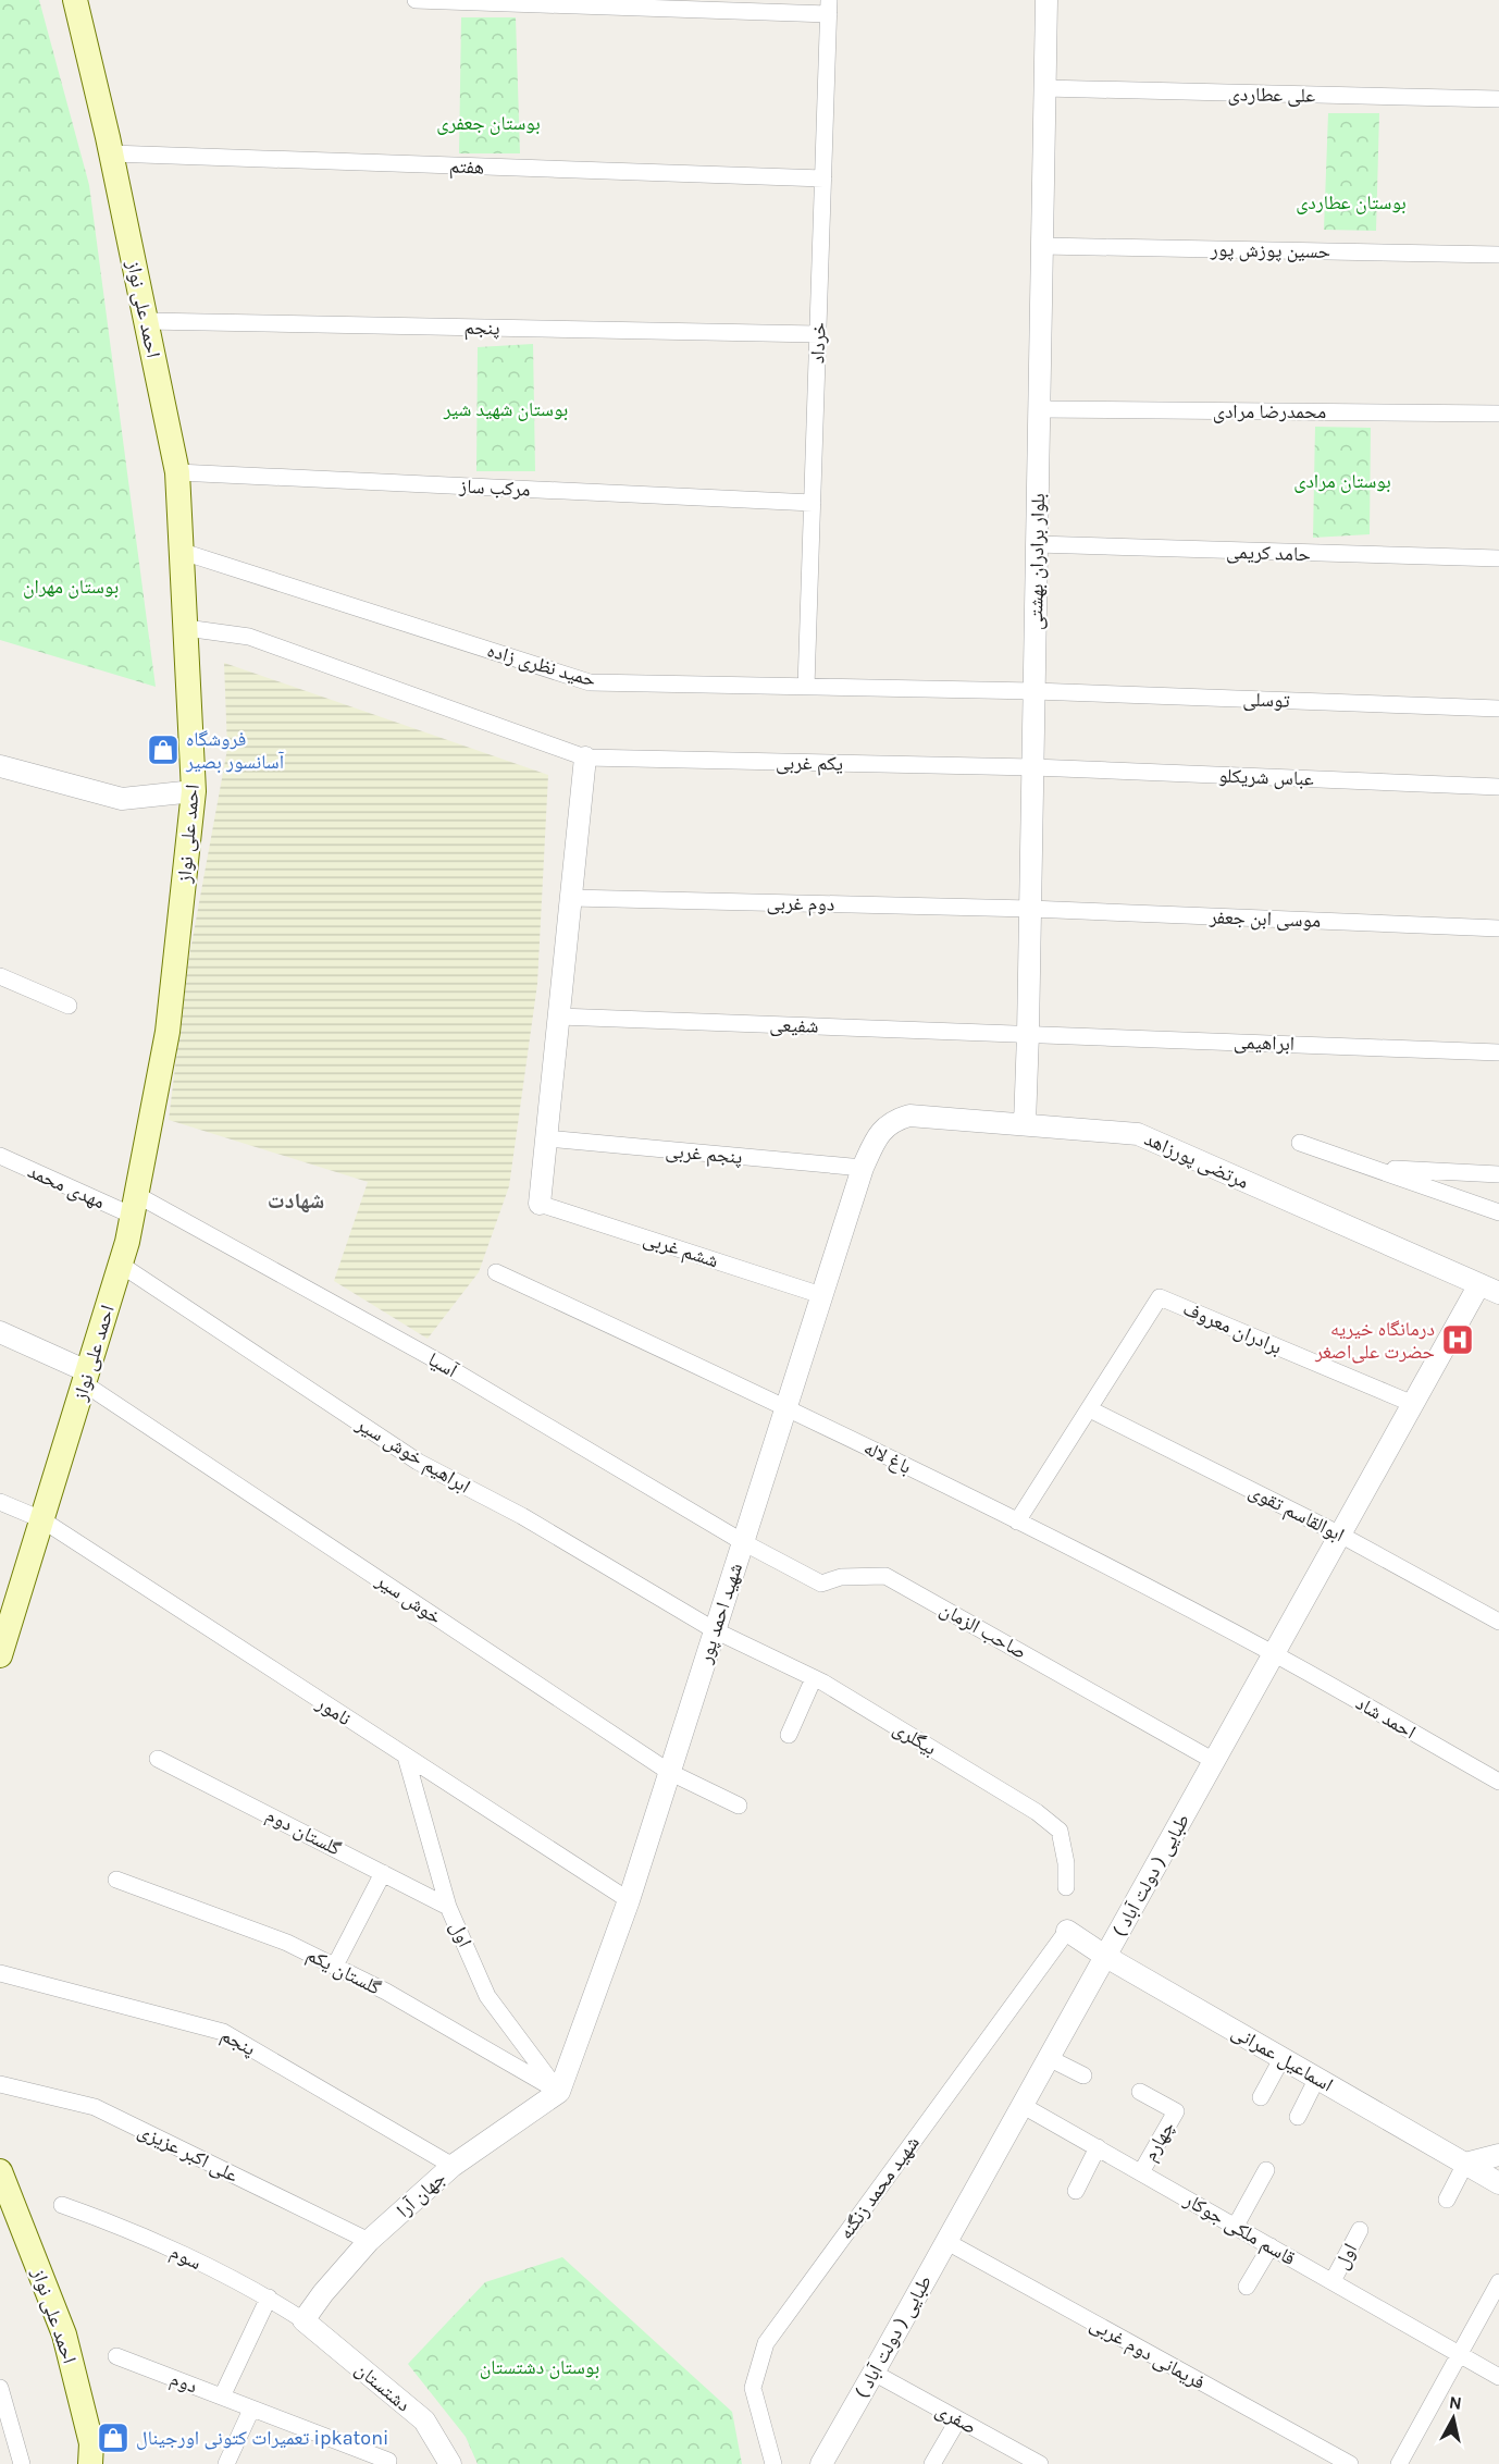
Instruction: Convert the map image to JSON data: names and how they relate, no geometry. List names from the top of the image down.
{
  "streets": {
    "main road": ["احمد علی نواز"],
    "street": [
      "علی عطاردی",
      "هفتم",
      "حسین پوزش پور",
      "پنجم",
      "خرداد",
      "محمدرضا مرادی",
      "مرکب ساز",
      "حامد کریمی",
      "بلوار برادران بهشتی",
      "حمید نظری زاده",
      "توسلی",
      "یکم غربی",
      "عباس شریکلو",
      "دوم غربی",
      "موسی ابن جعفر",
      "شفیعی",
      "ابراهیمی",
      "پنجم غربی",
      "مرتضی پورزاهد",
      "مهدی محمد",
      "ششم غربی",
      "برادران معروف",
      "آسیا",
      "ابراهیم خوش سیر",
      "باغ لاله",
      "ابوالقاسم تقوی",
      "خوش سیر",
      "شهید احمد پور",
      "صاحب الزمان",
      "نامور",
      "احمد شاد",
      "بیگلری",
      "گلستان دوم",
      "طبایی ( دولت آباد )",
      "اول",
      "گلستان یکم",
      "اسماعیل عمرانی",
      "چهارم",
      "علی اکبر عزیزی",
      "شهید محمد زنگنه",
      "جهان آرا",
      "قاسم ملکی جوکار",
      "سوم",
      "فریمانی دوم غربی",
      "دوم",
      "دشتستان",
      "صفری"
    ]
  },
  "crossings": [
    ["علی عطاردی", "بلوار برادران بهشتی"],
    ["هفتم", "احمد علی نواز"],
    ["هفتم", "خرداد"],
    ["حسین پوزش پور", "بلوار برادران بهشتی"],
    ["احمد علی نواز", "پنجم"],
    ["احمد علی نواز", "مرکب ساز"],
    ["احمد علی نواز", "حمید نظری زاده"],
    ["احمد علی نواز", "یکم غربی"],
    ["احمد علی نواز", "مهدی محمد"],
    ["احمد علی نواز", "آسیا"],
    ["احمد علی نواز", "ابراهیم خوش سیر"],
    ["احمد علی نواز", "خوش سیر"],
    ["احمد علی نواز", "نامور"],
    ["پنجم", "خرداد"],
    ["پنجم", "جهان آرا"],
    ["خرداد", "مرکب ساز"],
    ["خرداد", "حمید نظری زاده"],
    ["محمدرضا مرادی", "بلوار برادران بهشتی"],
    ["حامد کریمی", "بلوار برادران بهشتی"],
    ["بلوار برادران بهشتی", "حمید نظری زاده"],
    ["بلوار برادران بهشتی", "توسلی"],
    ["بلوار برادران بهشتی", "یکم غربی"],
    ["بلوار برادران بهشتی", "عباس شریکلو"],
    ["بلوار برادران بهشتی", "دوم غربی"],
    ["بلوار برادران بهشتی", "موسی ابن جعفر"],
    ["بلوار برادران بهشتی", "شفیعی"],
    ["بلوار برادران بهشتی", "ابراهیمی"],
    ["بلوار برادران بهشتی", "مرتضی پورزاهد"],
    ["حمید نظری زاده", "توسلی"],
    ["یکم غربی", "عباس شریکلو"],
    ["دوم غربی", "موسی ابن جعفر"],
    ["شفیعی", "ابراهیمی"],
    ["پنجم غربی", "شهید احمد پور"],
    ["مرتضی پورزاهد", "شهید احمد پور"],
    ["مرتضی پورزاهد", "طبایی ( دولت آباد )"],
    ["مهدی محمد", "آسیا"],
    ["ششم غربی", "شهید احمد پور"],
    ["برادران معروف", "ابوالقاسم تقوی"],
    ["برادران معروف", "طبایی ( دولت آباد )"],
    ["آسیا", "شهید احمد پور"],
    ["آسیا", "صاحب الزمان"],
    ["ابراهیم خوش سیر", "شهید احمد پور"],
    ["ابراهیم خوش سیر", "بیگلری"],
    ["باغ لاله", "شهید احمد پور"],
    ["باغ لاله", "احمد شاد"],
    ["باغ لاله", "طبایی ( دولت آباد )"],
    ["ابوالقاسم تقوی", "طبایی ( دولت آباد )"],
    ["خوش سیر", "شهید احمد پور"],
    ["شهید احمد پور", "صاحب الزمان"],
    ["شهید احمد پور", "نامور"],
    ["شهید احمد پور", "بیگلری"],
    ["شهید احمد پور", "اول"],
    ["شهید احمد پور", "گلستان یکم"],
    ["شهید احمد پور", "جهان آرا"],
    ["صاحب الزمان", "طبایی ( دولت آباد )"],
    ["نامور", "اول"],
    ["احمد شاد", "طبایی ( دولت آباد )"],
    ["گلستان دوم", "اول"],
    ["طبایی ( دولت آباد )", "اسماعیل عمرانی"],
    ["طبایی ( دولت آباد )", "قاسم ملکی جوکار"],
    ["طبایی ( دولت آباد )", "فریمانی دوم غربی"],
    ["طبایی ( دولت آباد )", "صفری"],
    ["اول", "گلستان یکم"],
    ["اول", "جهان آرا"],
    ["اول", "قاسم ملکی جوکار"],
    ["گلستان یکم", "جهان آرا"],
    ["اسماعیل عمرانی", "شهید محمد زنگنه"],
    ["چهارم", "قاسم ملکی جوکار"],
    ["علی اکبر عزیزی", "جهان آرا"],
    ["جهان آرا", "سوم"],
    ["جهان آرا", "دشتستان"],
    ["سوم", "دشتستان"]
  ],
  "districts": ["شهادت"],
  "parks": [
    "بوستان جعفری",
    "بوستان عطاردی",
    "بوستان شهید شیر",
    "بوستان مرادی",
    "بوستان مهران",
    "بوستان دشتستان"
  ],
  "places": {
    "shop": ["فروشگاه آسانسور بصیر", "تعمیرات کتونی اورجینال ipkatoni"],
    "hospital": ["درمانگاه خیریه حضرت علی‌اصغر"]
  },
  "north": "top"
}
